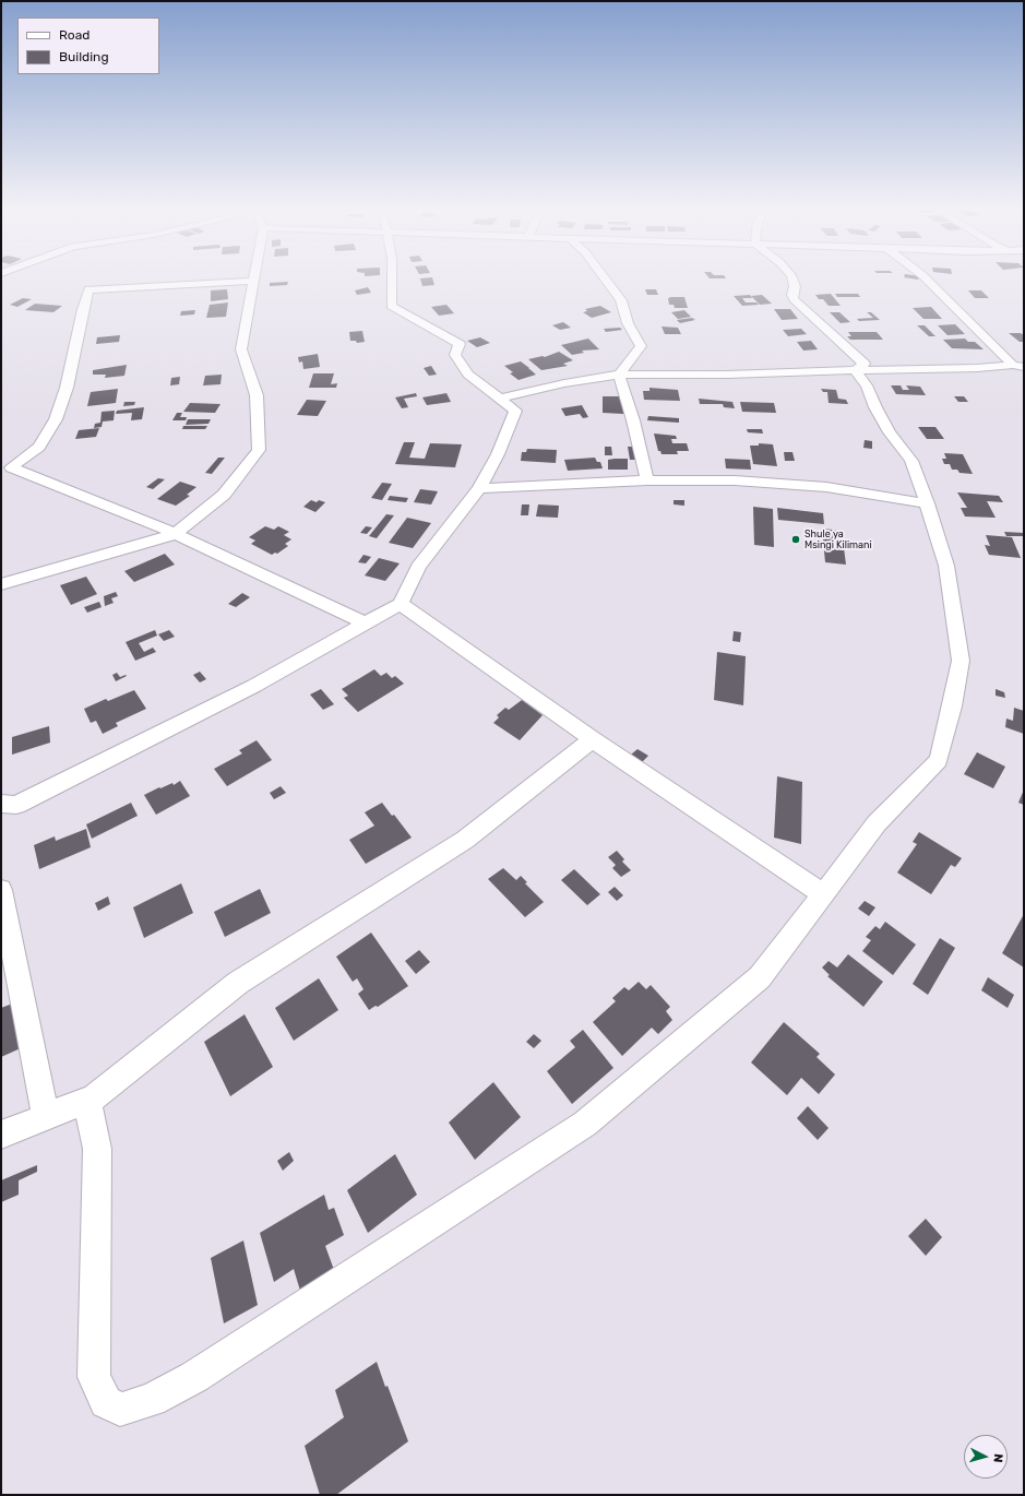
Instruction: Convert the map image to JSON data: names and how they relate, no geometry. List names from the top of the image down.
{
  "places": ["Shule ya Msingi Kilimani"],
  "legend": ["Road", "Building"],
  "north": "right"
}
